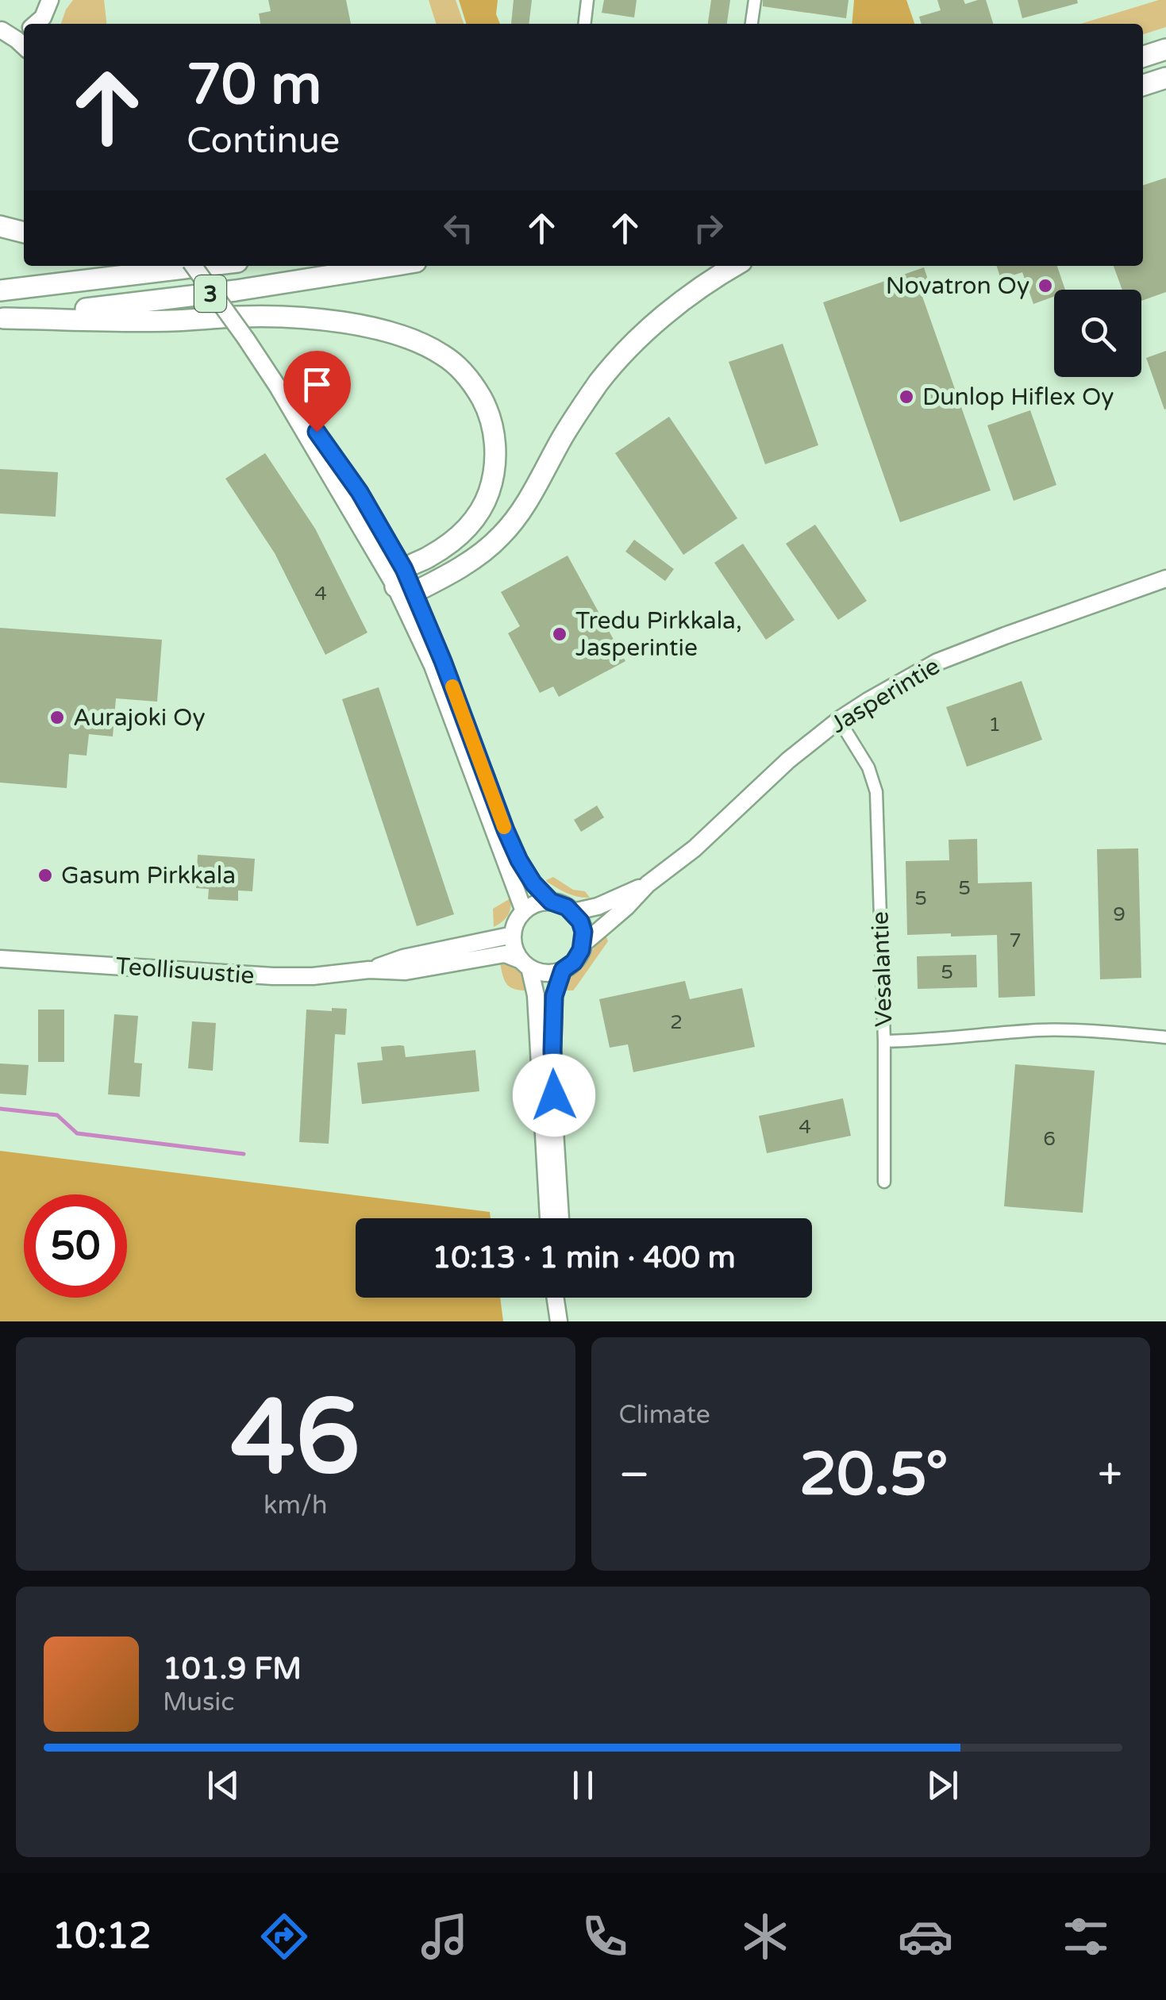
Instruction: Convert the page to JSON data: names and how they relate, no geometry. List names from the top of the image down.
{
  "streets": {
    "highway": ["3"],
    "main road": ["Jasperintie", "Teollisuustie"],
    "street": ["Vesalantie"]
  },
  "crossings": [
    ["Jasperintie", "Vesalantie"],
    ["Jasperintie", "Teollisuustie"]
  ],
  "places": [
    "Novatron Oy",
    "Dunlop Hiflex Oy",
    "Tredu Pirkkala, Jasperintie",
    "Aurajoki Oy",
    "Gasum Pirkkala"
  ],
  "house_numbers": [
    "4",
    "1",
    "5",
    "5",
    "9",
    "7",
    "5",
    "2",
    "4",
    "6"
  ],
  "page": {
    "turn": ["70 m", "Continue"],
    "limit": "50",
    "trip": "10:13 · 1 min · 400 m",
    "tile": [
      ["46", "km/h"],
      "Climate"
    ],
    "heat": ["−", "20.5°", "+"],
    "song": ["101.9 FM", "Music"],
    "tabs": "10:12"
  }
}
